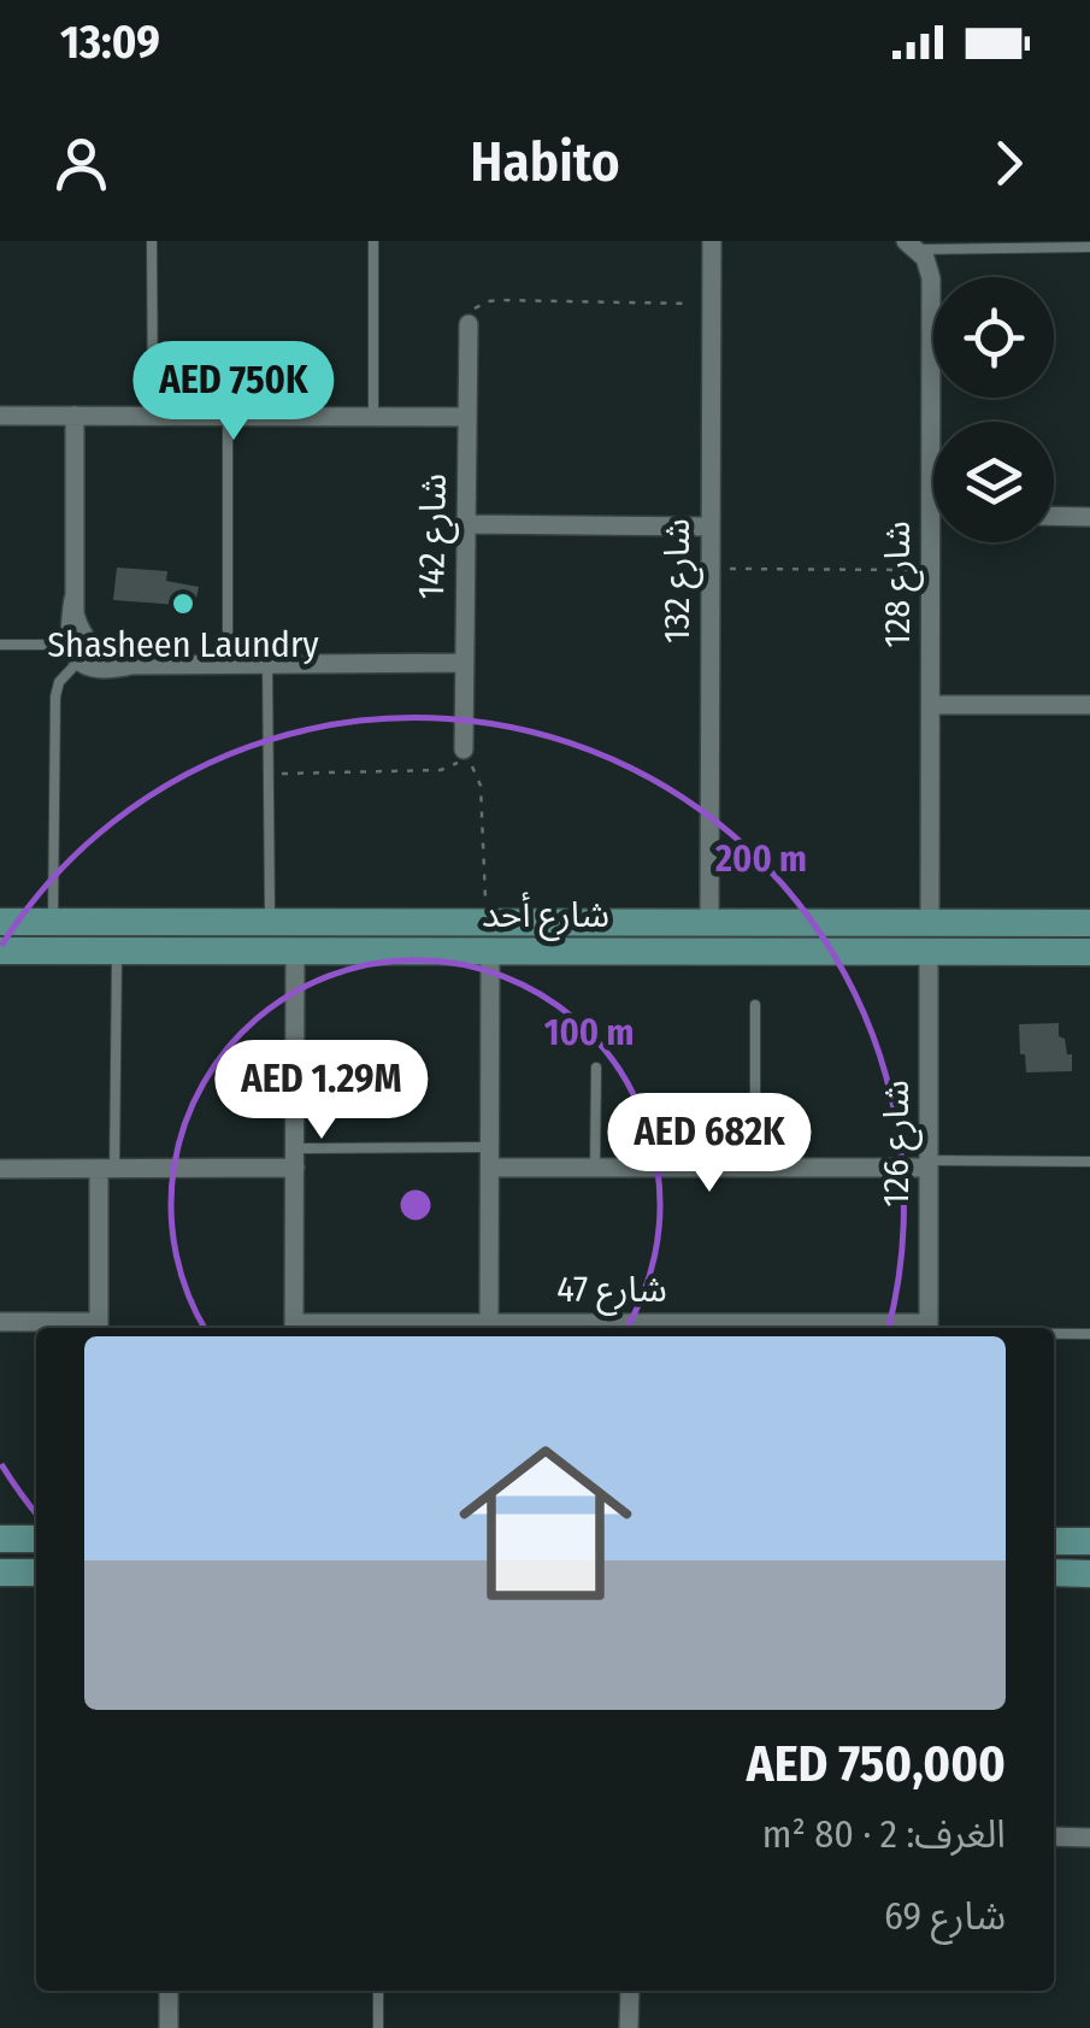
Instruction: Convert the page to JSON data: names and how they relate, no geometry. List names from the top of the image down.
{
  "streets": {
    "street": [
      "شارع 142",
      "شارع 132",
      "شارع 128",
      "شارع أحد",
      "شارع 126",
      "شارع 47"
    ]
  },
  "crossings": [
    ["شارع 132", "شارع أحد"],
    ["شارع 128", "شارع أحد"],
    ["شارع أحد", "شارع 126"]
  ],
  "places": ["Shasheen Laundry"],
  "page": {
    "status": "13:09",
    "header": "Habito",
    "price": ["AED 750K", "AED 1.29M", "AED 682K"],
    "list": [
      {
        "name": "AED 750,000",
        "note": "الغرف: 2 · 80 m² · شارع 69"
      }
    ]
  },
  "rings": ["200 m", "100 m"]
}
